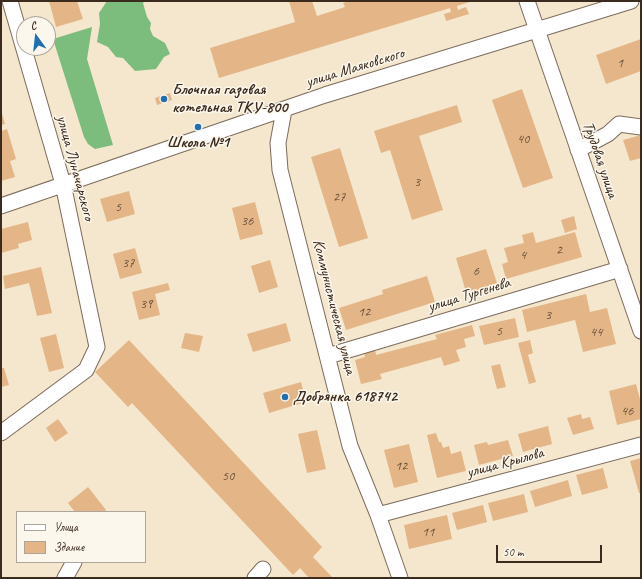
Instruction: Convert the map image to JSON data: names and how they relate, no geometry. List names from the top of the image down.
{
  "streets": {
    "street": [
      "улица Маяковского",
      "Трудовая улица",
      "улица Луначарского",
      "улица Тургенева",
      "Коммунистическая улица",
      "улица Крылова"
    ]
  },
  "crossings": [
    ["улица Маяковского", "Трудовая улица"],
    ["улица Маяковского", "улица Луначарского"],
    ["улица Маяковского", "Коммунистическая улица"],
    ["Трудовая улица", "улица Тургенева"],
    ["улица Тургенева", "Коммунистическая улица"],
    ["Коммунистическая улица", "улица Крылова"]
  ],
  "places": ["Блочная газовая котельная ТКУ-800", "Школа №1", "Добрянка 618742"],
  "house_numbers": [
    "1",
    "40",
    "3",
    "27",
    "5",
    "36",
    "2",
    "4",
    "37",
    "6",
    "39",
    "12",
    "3",
    "5",
    "44",
    "46",
    "12",
    "50",
    "11"
  ],
  "legend": ["Улица", "Здание"],
  "scale_bar": "50 m",
  "north": "top"
}
